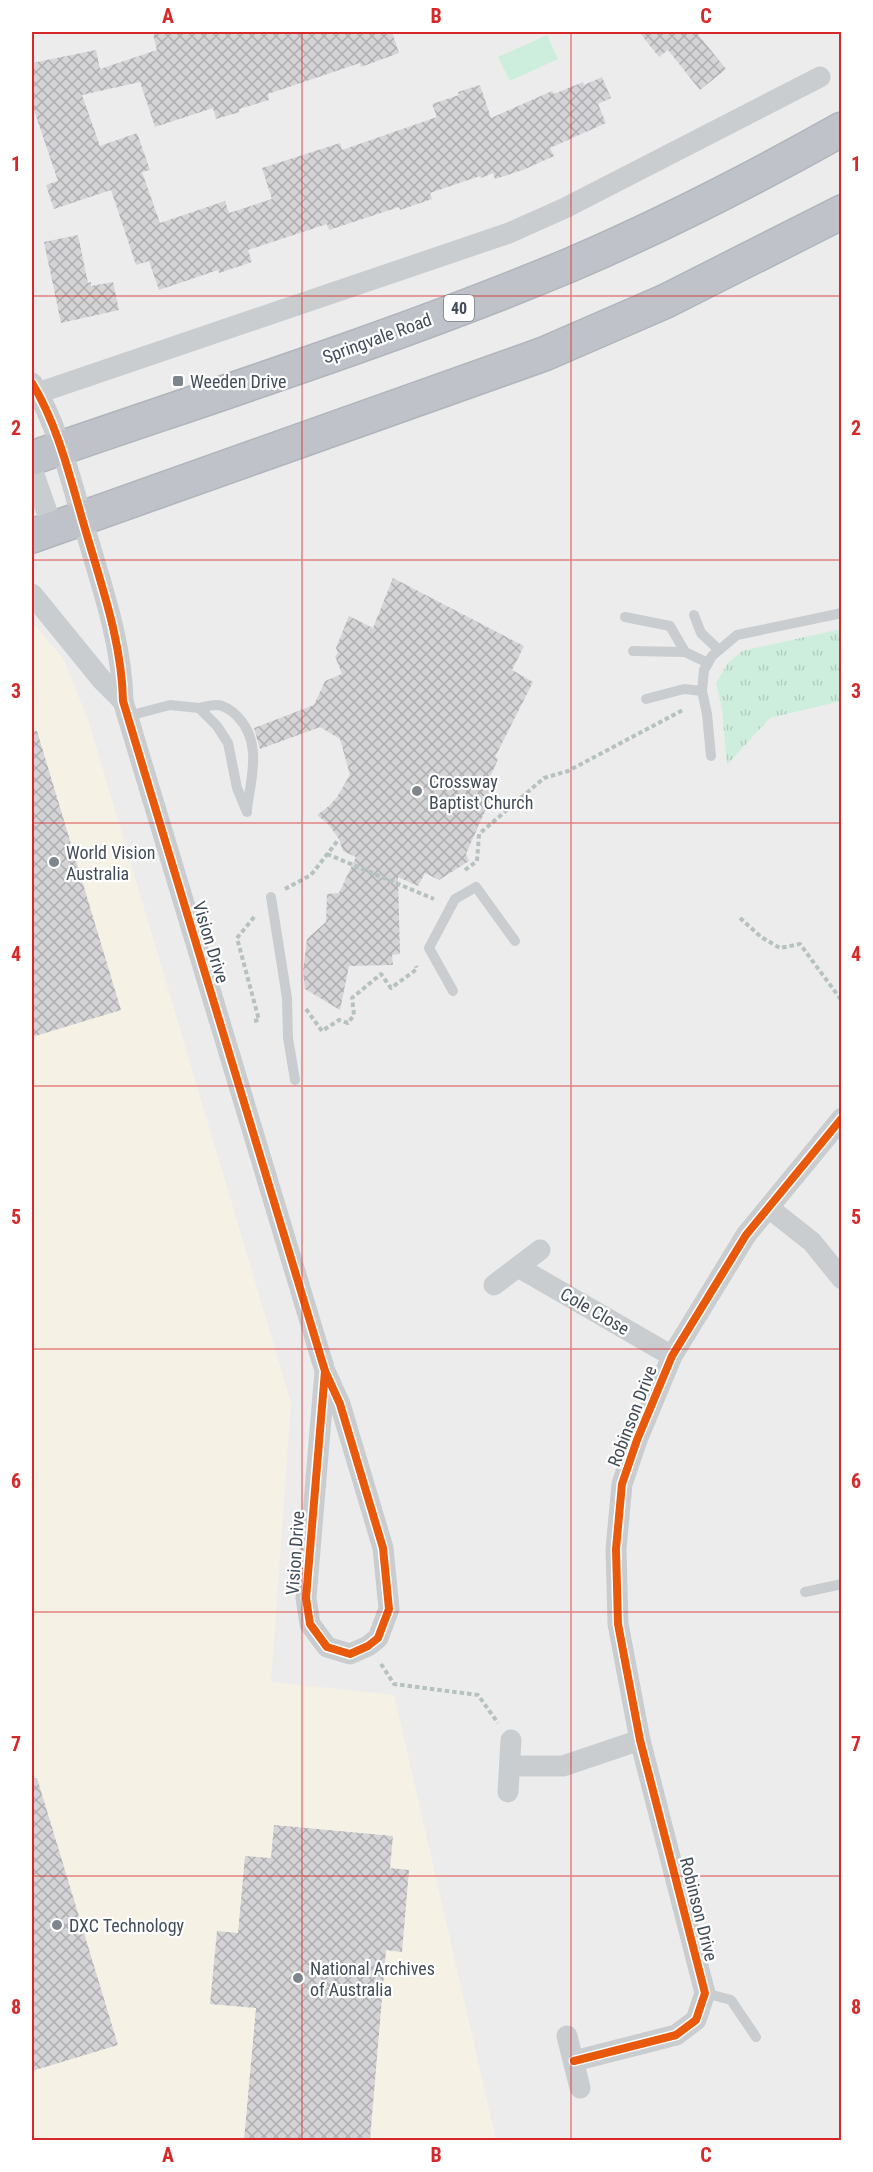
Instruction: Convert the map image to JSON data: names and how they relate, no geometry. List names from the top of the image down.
{
  "streets": {
    "highway": ["40", "Springvale Road"],
    "street": ["Vision Drive", "Cole Close", "Robinson Drive"]
  },
  "crossings": [
    ["Cole Close", "Robinson Drive"]
  ],
  "places": {
    "transit": ["Weeden Drive"],
    "other": [
      "Crossway Baptist Church",
      "World Vision Australia",
      "DXC Technology",
      "National Archives of Australia"
    ]
  },
  "grid": {
    "columns": ["A", "B", "C"],
    "rows": [
      "1",
      "2",
      "3",
      "4",
      "5",
      "6",
      "7",
      "8"
    ]
  }
}
